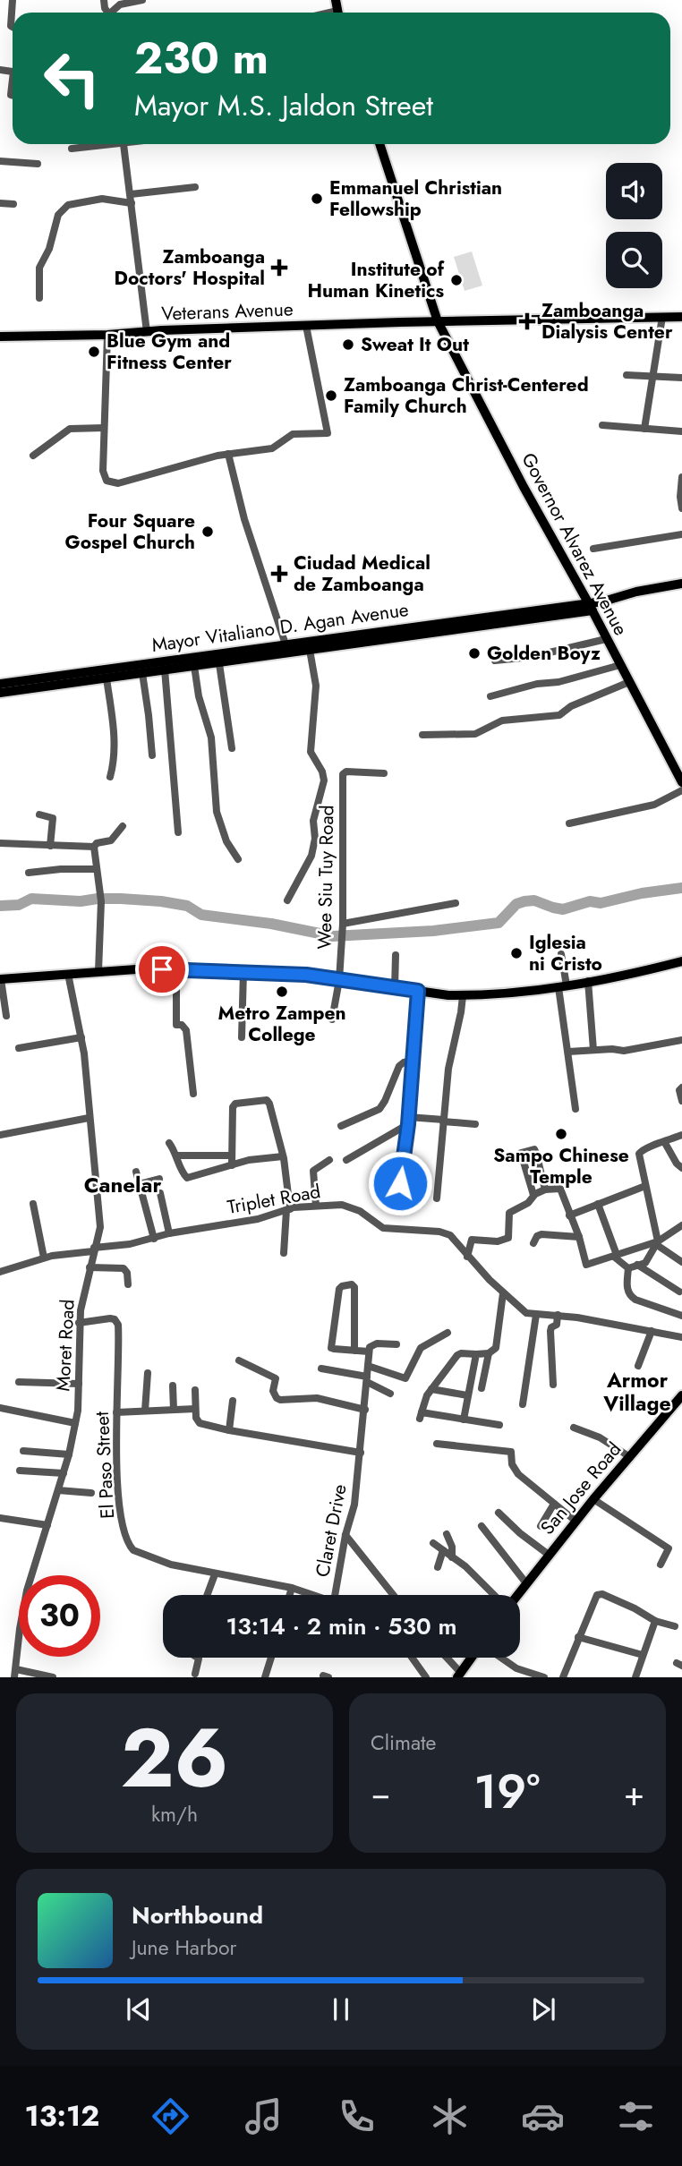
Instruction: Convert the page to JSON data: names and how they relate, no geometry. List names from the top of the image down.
{
  "streets": {
    "main road": [
      "Veterans Avenue",
      "Governor Alvarez Avenue",
      "Mayor Vitaliano D. Agan Avenue",
      "San Jose Road"
    ],
    "street": [
      "Wee Siu Tuy Road",
      "Triplet Road",
      "Moret Road",
      "El Paso Street",
      "Claret Drive"
    ]
  },
  "crossings": [
    ["Veterans Avenue", "Governor Alvarez Avenue"],
    ["Governor Alvarez Avenue", "Mayor Vitaliano D. Agan Avenue"],
    ["Triplet Road", "Moret Road"],
    ["Moret Road", "El Paso Street"]
  ],
  "districts": ["Canelar", "Armor Village"],
  "places": {
    "other": [
      "Emmanuel Christian Fellowship",
      "Institute of Human Kinetics",
      "Sweat It Out",
      "Blue Gym and Fitness Center",
      "Zamboanga Christ-Centered Family Church",
      "Four Square Gospel Church",
      "Golden Boyz",
      "Iglesia ni Cristo",
      "Metro Zampen College",
      "Sampo Chinese Temple"
    ],
    "health": ["Zamboanga Doctors' Hospital", "Zamboanga Dialysis Center", "Ciudad Medical de Zamboanga"]
  },
  "page": {
    "turn": ["230 m", "Mayor M.S. Jaldon Street"],
    "limit": "30",
    "trip": "13:14 · 2 min · 530 m",
    "tile": [
      ["26", "km/h"],
      "Climate"
    ],
    "heat": ["−", "19°", "+"],
    "song": ["Northbound", "June Harbor"],
    "tabs": "13:12"
  }
}
